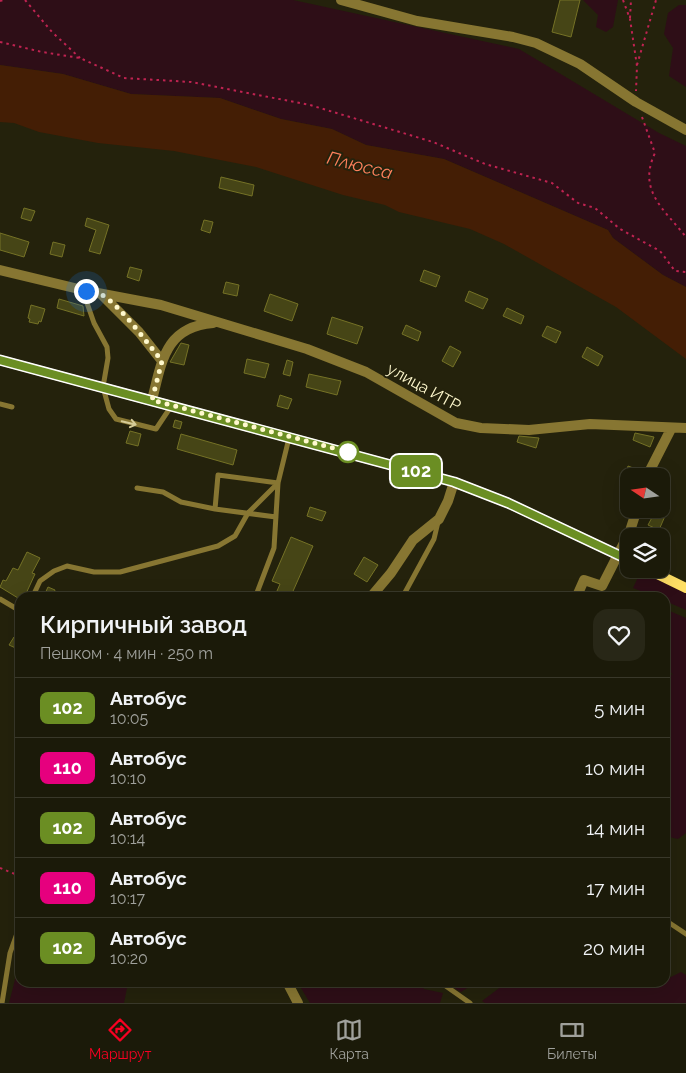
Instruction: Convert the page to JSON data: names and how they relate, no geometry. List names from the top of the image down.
{
  "streets": {
    "street": ["улица ИТР"]
  },
  "water": ["Плюсса"],
  "lines": ["bus line 102"],
  "north": "left",
  "page": {
    "on_map": "102",
    "heading": ["Кирпичный завод", "Пешком · 4 мин · 250 m"],
    "list": [
      {
        "mark": "102",
        "name": "Автобус",
        "note": "10:05",
        "value": "5 мин"
      },
      {
        "mark": "110",
        "name": "Автобус",
        "note": "10:10",
        "value": "10 мин"
      },
      {
        "mark": "102",
        "name": "Автобус",
        "note": "10:14",
        "value": "14 мин"
      },
      {
        "mark": "110",
        "name": "Автобус",
        "note": "10:17",
        "value": "17 мин"
      },
      {
        "mark": "102",
        "name": "Автобус",
        "note": "10:20",
        "value": "20 мин"
      }
    ],
    "tabs": ["Маршрут", "Карта", "Билеты"]
  }
}
